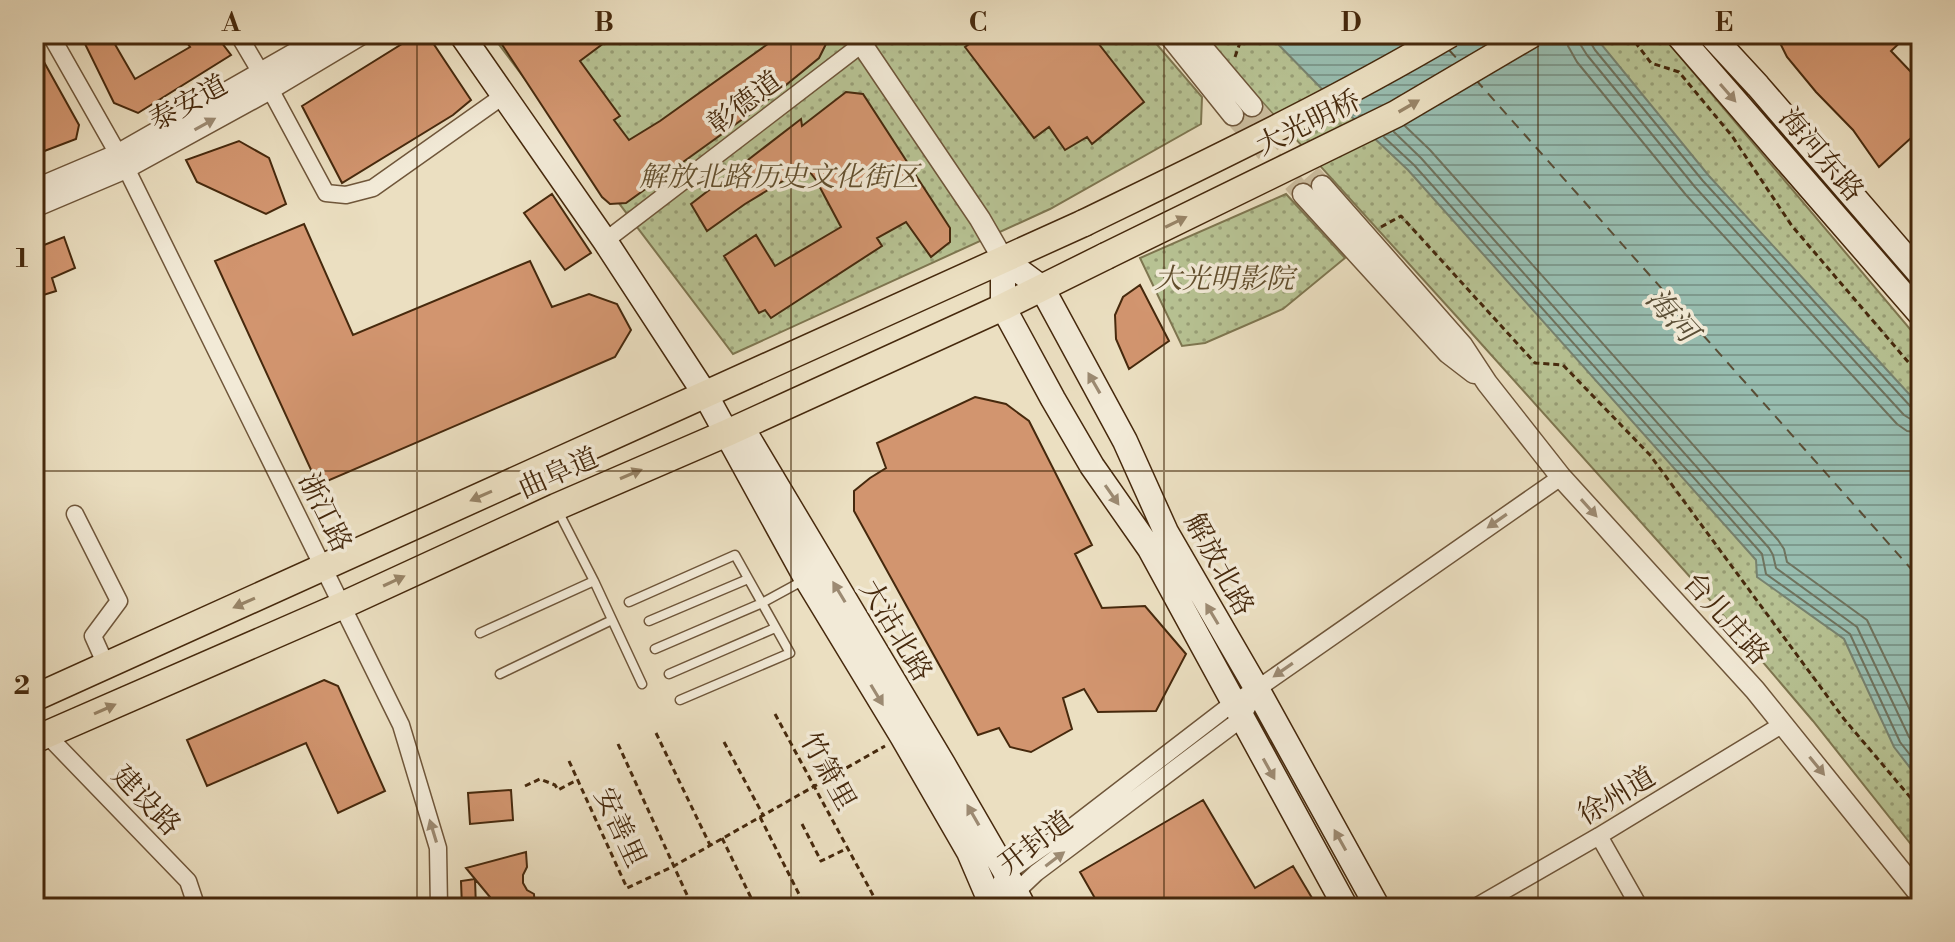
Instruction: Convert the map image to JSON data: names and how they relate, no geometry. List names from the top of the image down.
{
  "streets": {
    "main road": [
      "大光明桥",
      "海河东路",
      "曲阜道",
      "解放北路",
      "大沽北路"
    ],
    "street": [
      "泰安道",
      "彰德道",
      "浙江路",
      "台儿庄路",
      "徐州道",
      "建设路",
      "开封道"
    ],
    "path": ["竹箫里", "安善里"]
  },
  "crossings": [
    ["泰安道", "浙江路"],
    ["彰德道", "解放北路"],
    ["彰德道", "大沽北路"],
    ["大光明桥", "曲阜道"],
    ["曲阜道", "浙江路"],
    ["曲阜道", "解放北路"],
    ["曲阜道", "大沽北路"],
    ["曲阜道", "建设路"],
    ["解放北路", "开封道"],
    ["台儿庄路", "徐州道"],
    ["台儿庄路", "开封道"],
    ["大沽北路", "安善里"],
    ["大沽北路", "开封道"],
    ["竹箫里", "安善里"]
  ],
  "one_way": ["台儿庄路", "开封道"],
  "water": ["海河"],
  "parks": ["解放北路历史文化街区", "大光明影院"],
  "grid": {
    "columns": [
      "A",
      "B",
      "C",
      "D",
      "E"
    ],
    "rows": ["1", "2"]
  }
}
